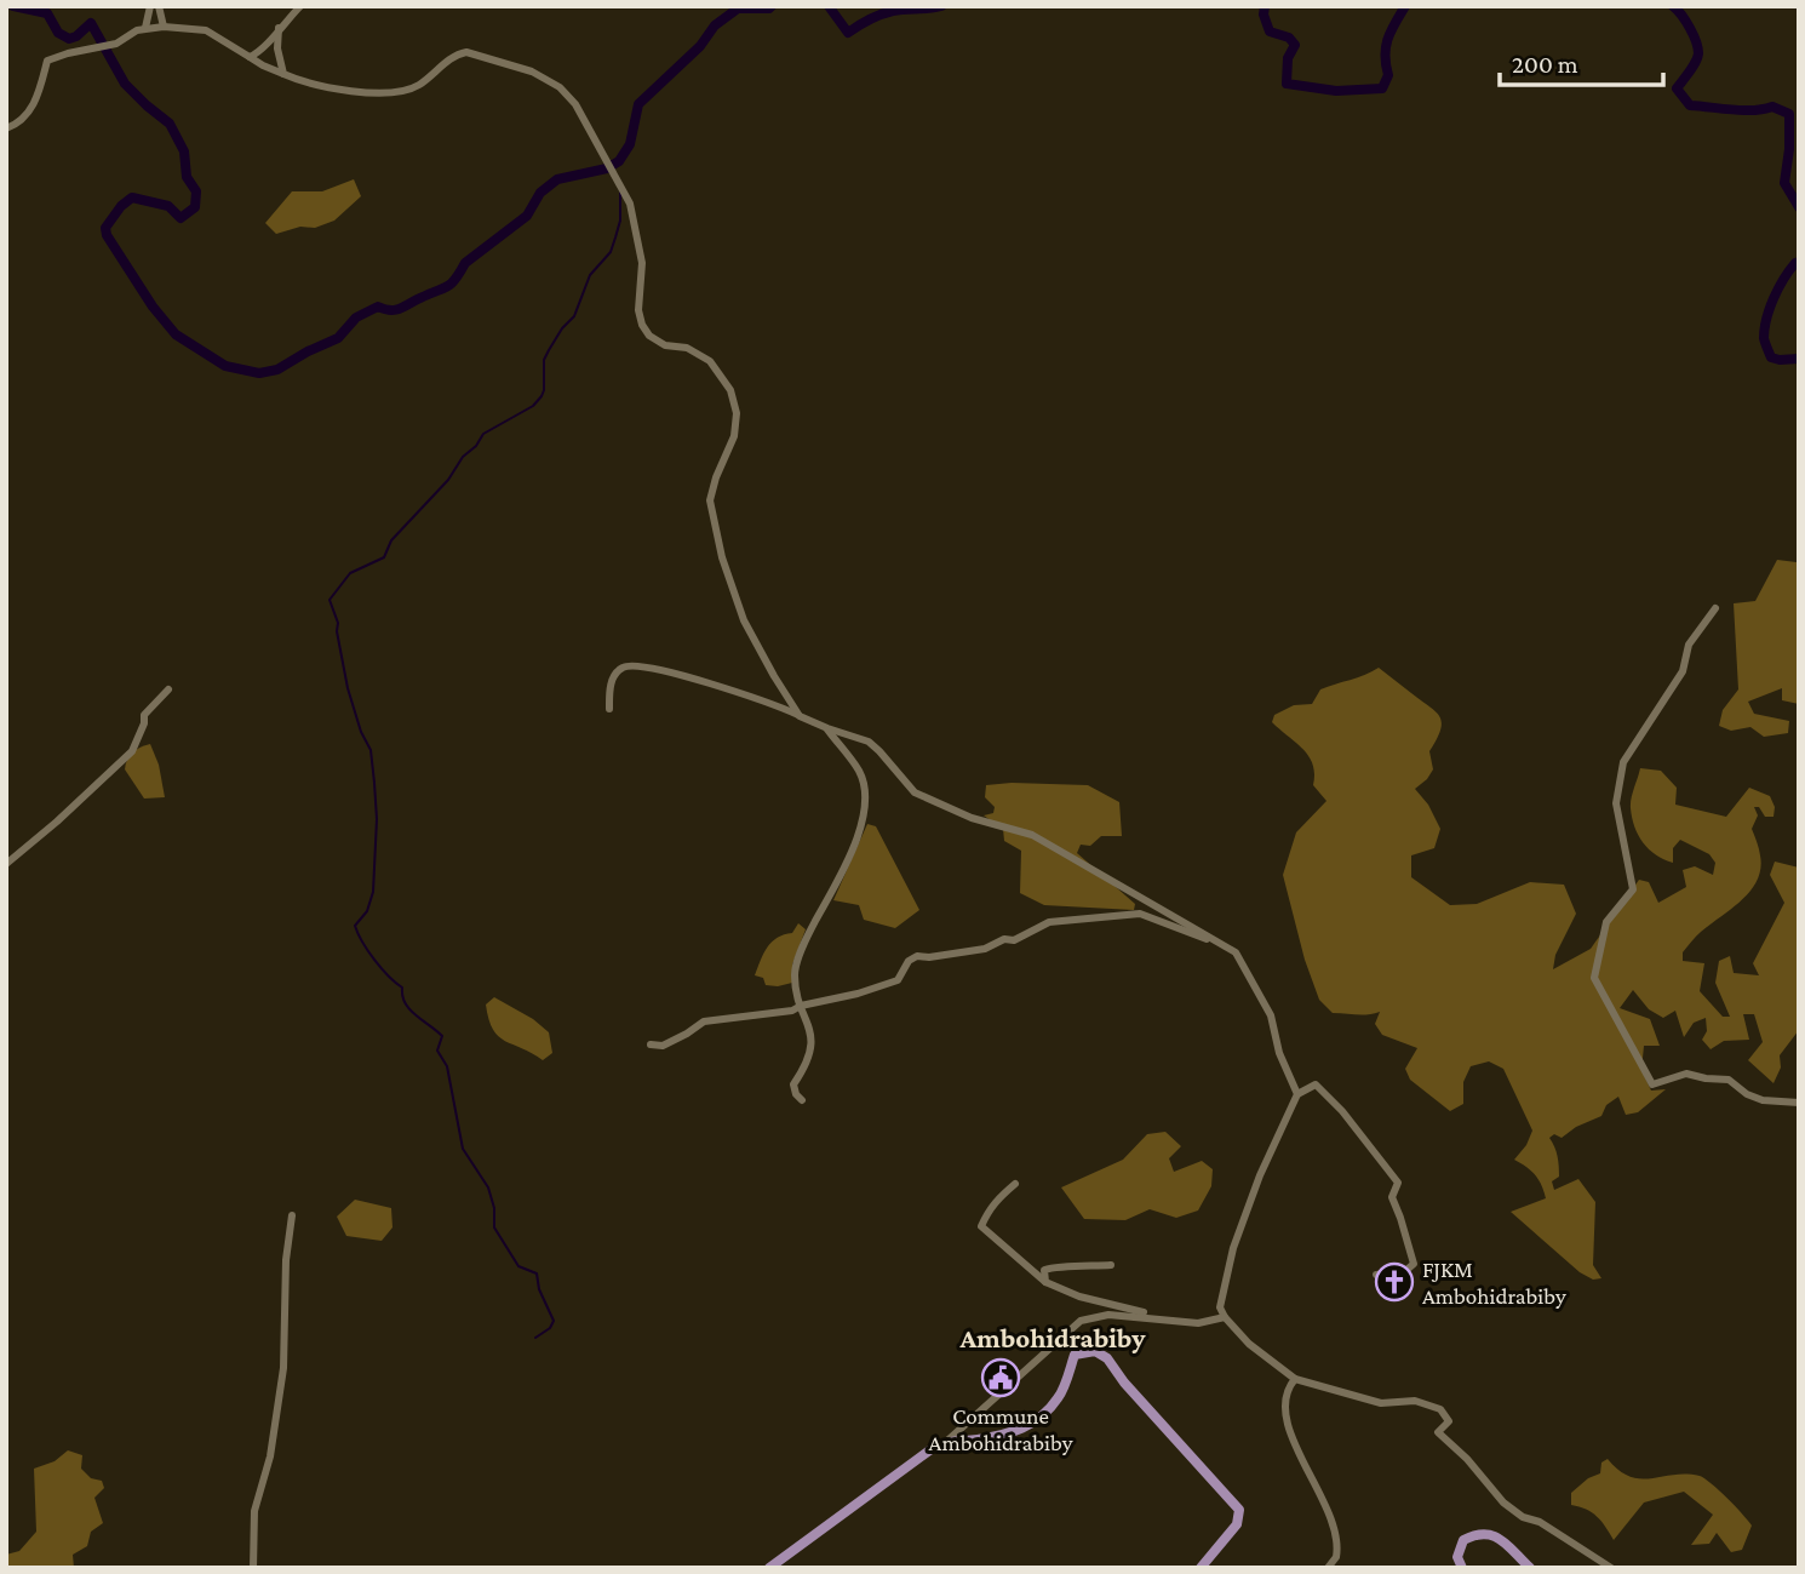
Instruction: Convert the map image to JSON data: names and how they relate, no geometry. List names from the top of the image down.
{
  "districts": ["Ambohidrabiby"],
  "places": {
    "church": ["FJKM Ambohidrabiby"],
    "public building": ["Commune Ambohidrabiby"]
  },
  "scale_bar": "200 m"
}
